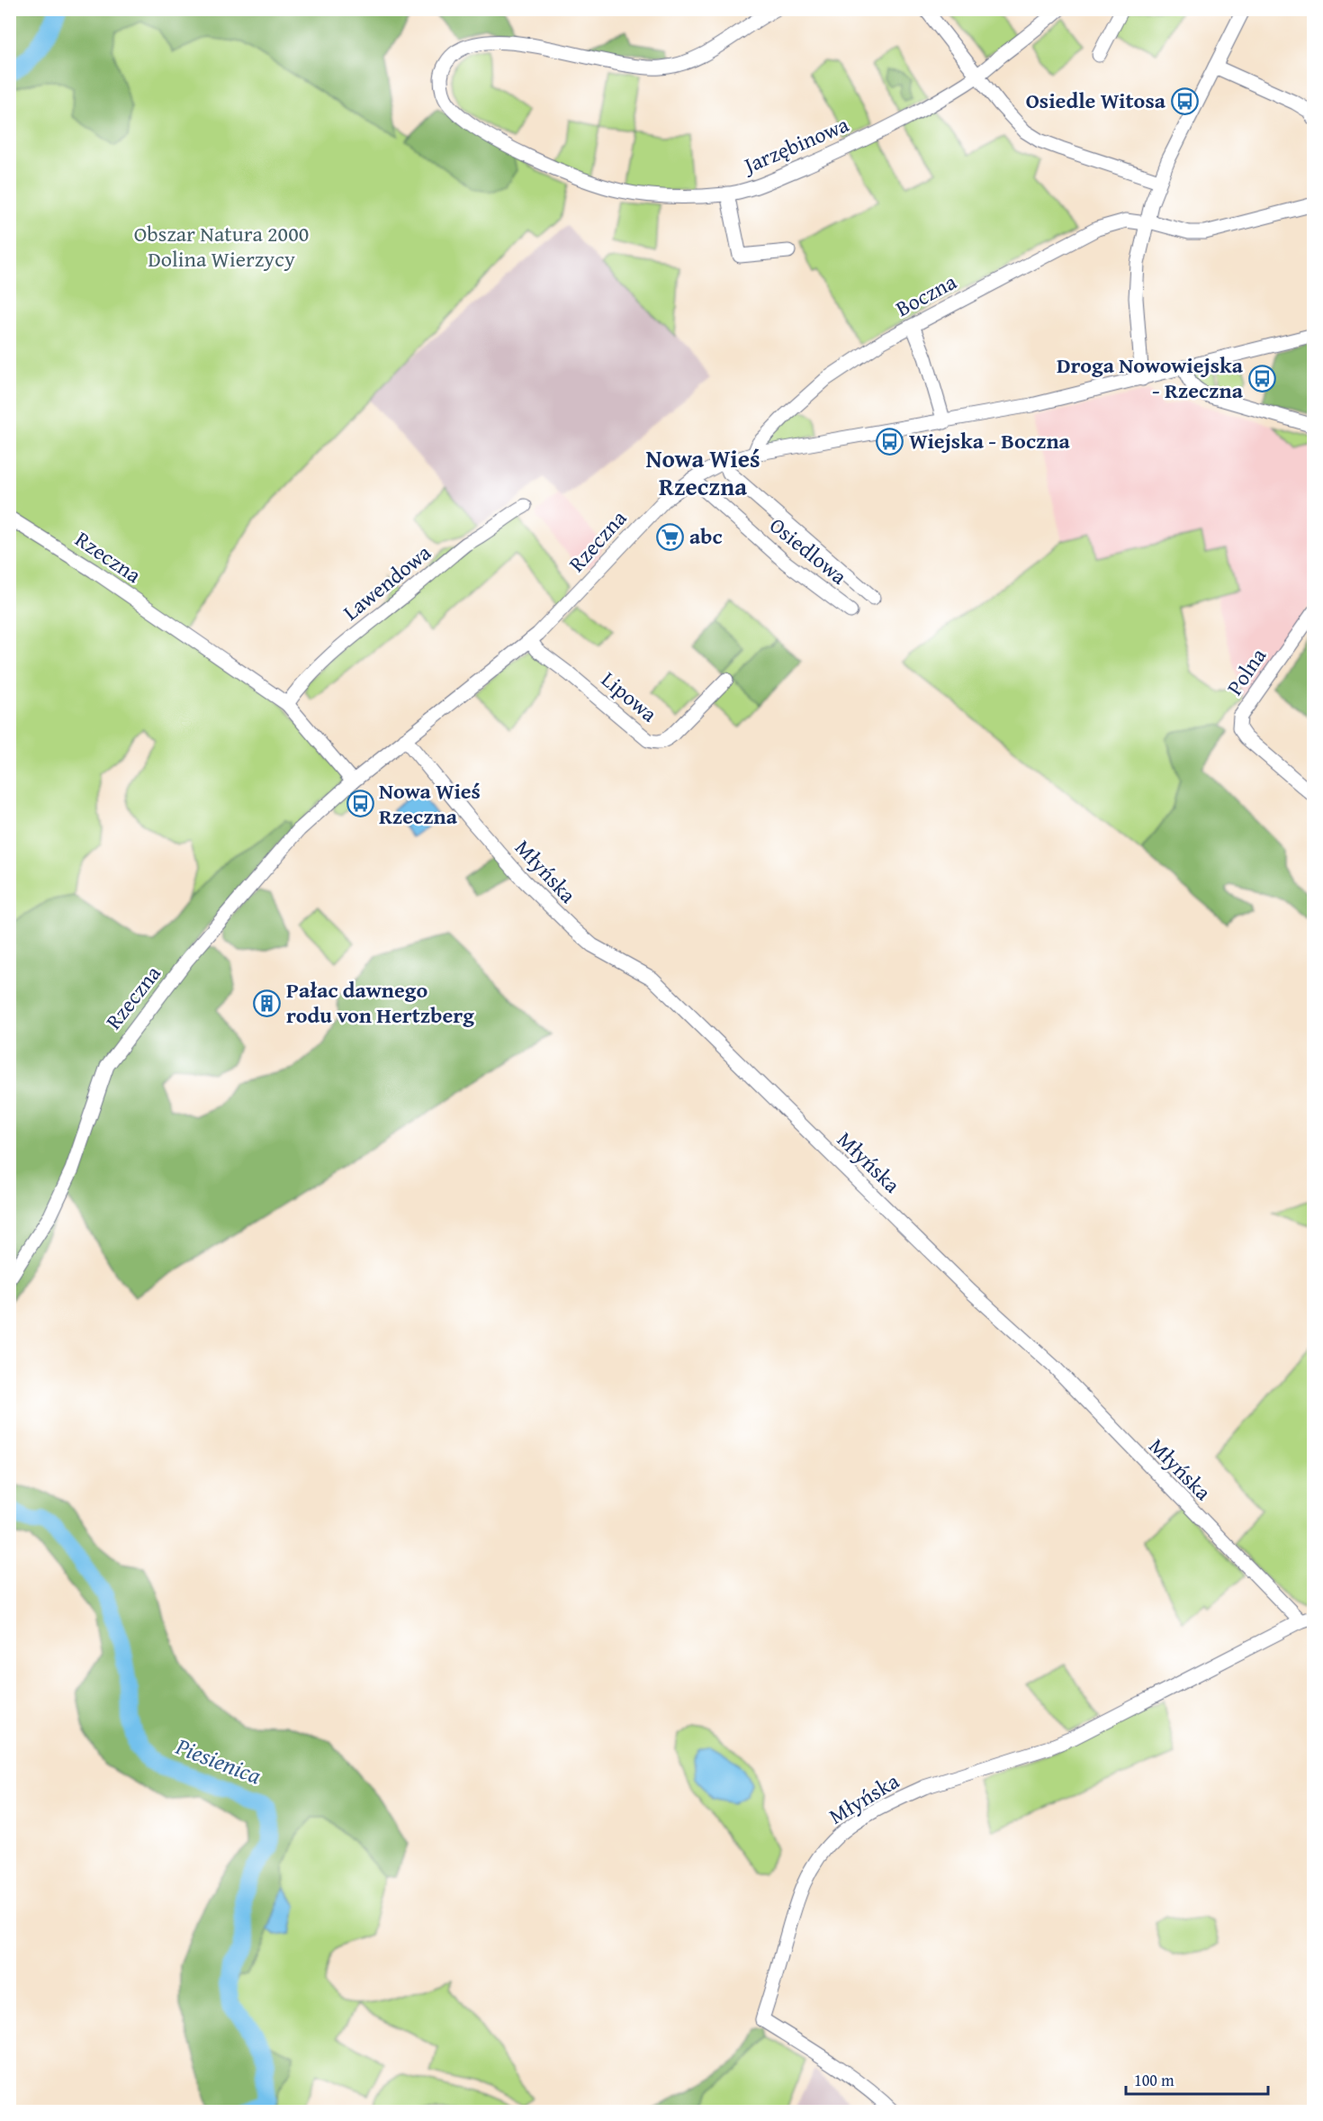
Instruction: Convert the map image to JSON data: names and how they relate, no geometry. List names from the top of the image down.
{
  "streets": {
    "street": [
      "Jarzębinowa",
      "Boczna",
      "Rzeczna",
      "Osiedlowa",
      "Lawendowa",
      "Polna",
      "Lipowa",
      "Młyńska"
    ]
  },
  "crossings": [
    ["Boczna", "Rzeczna"],
    ["Rzeczna", "Osiedlowa"],
    ["Rzeczna", "Lawendowa"],
    ["Rzeczna", "Lipowa"],
    ["Rzeczna", "Młyńska"]
  ],
  "districts": ["Nowa Wieś Rzeczna"],
  "water": ["Piesienica"],
  "parks": ["Obszar Natura 2000 Dolina Wierzycy"],
  "places": {
    "bus stop": [
      "Osiedle Witosa",
      "Droga Nowowiejska - Rzeczna",
      "Wiejska - Boczna",
      "Nowa Wieś Rzeczna"
    ],
    "supermarket": ["abc"],
    "building": ["Pałac dawnego rodu von Hertzberg"]
  },
  "scale_bar": "100 m"
}
